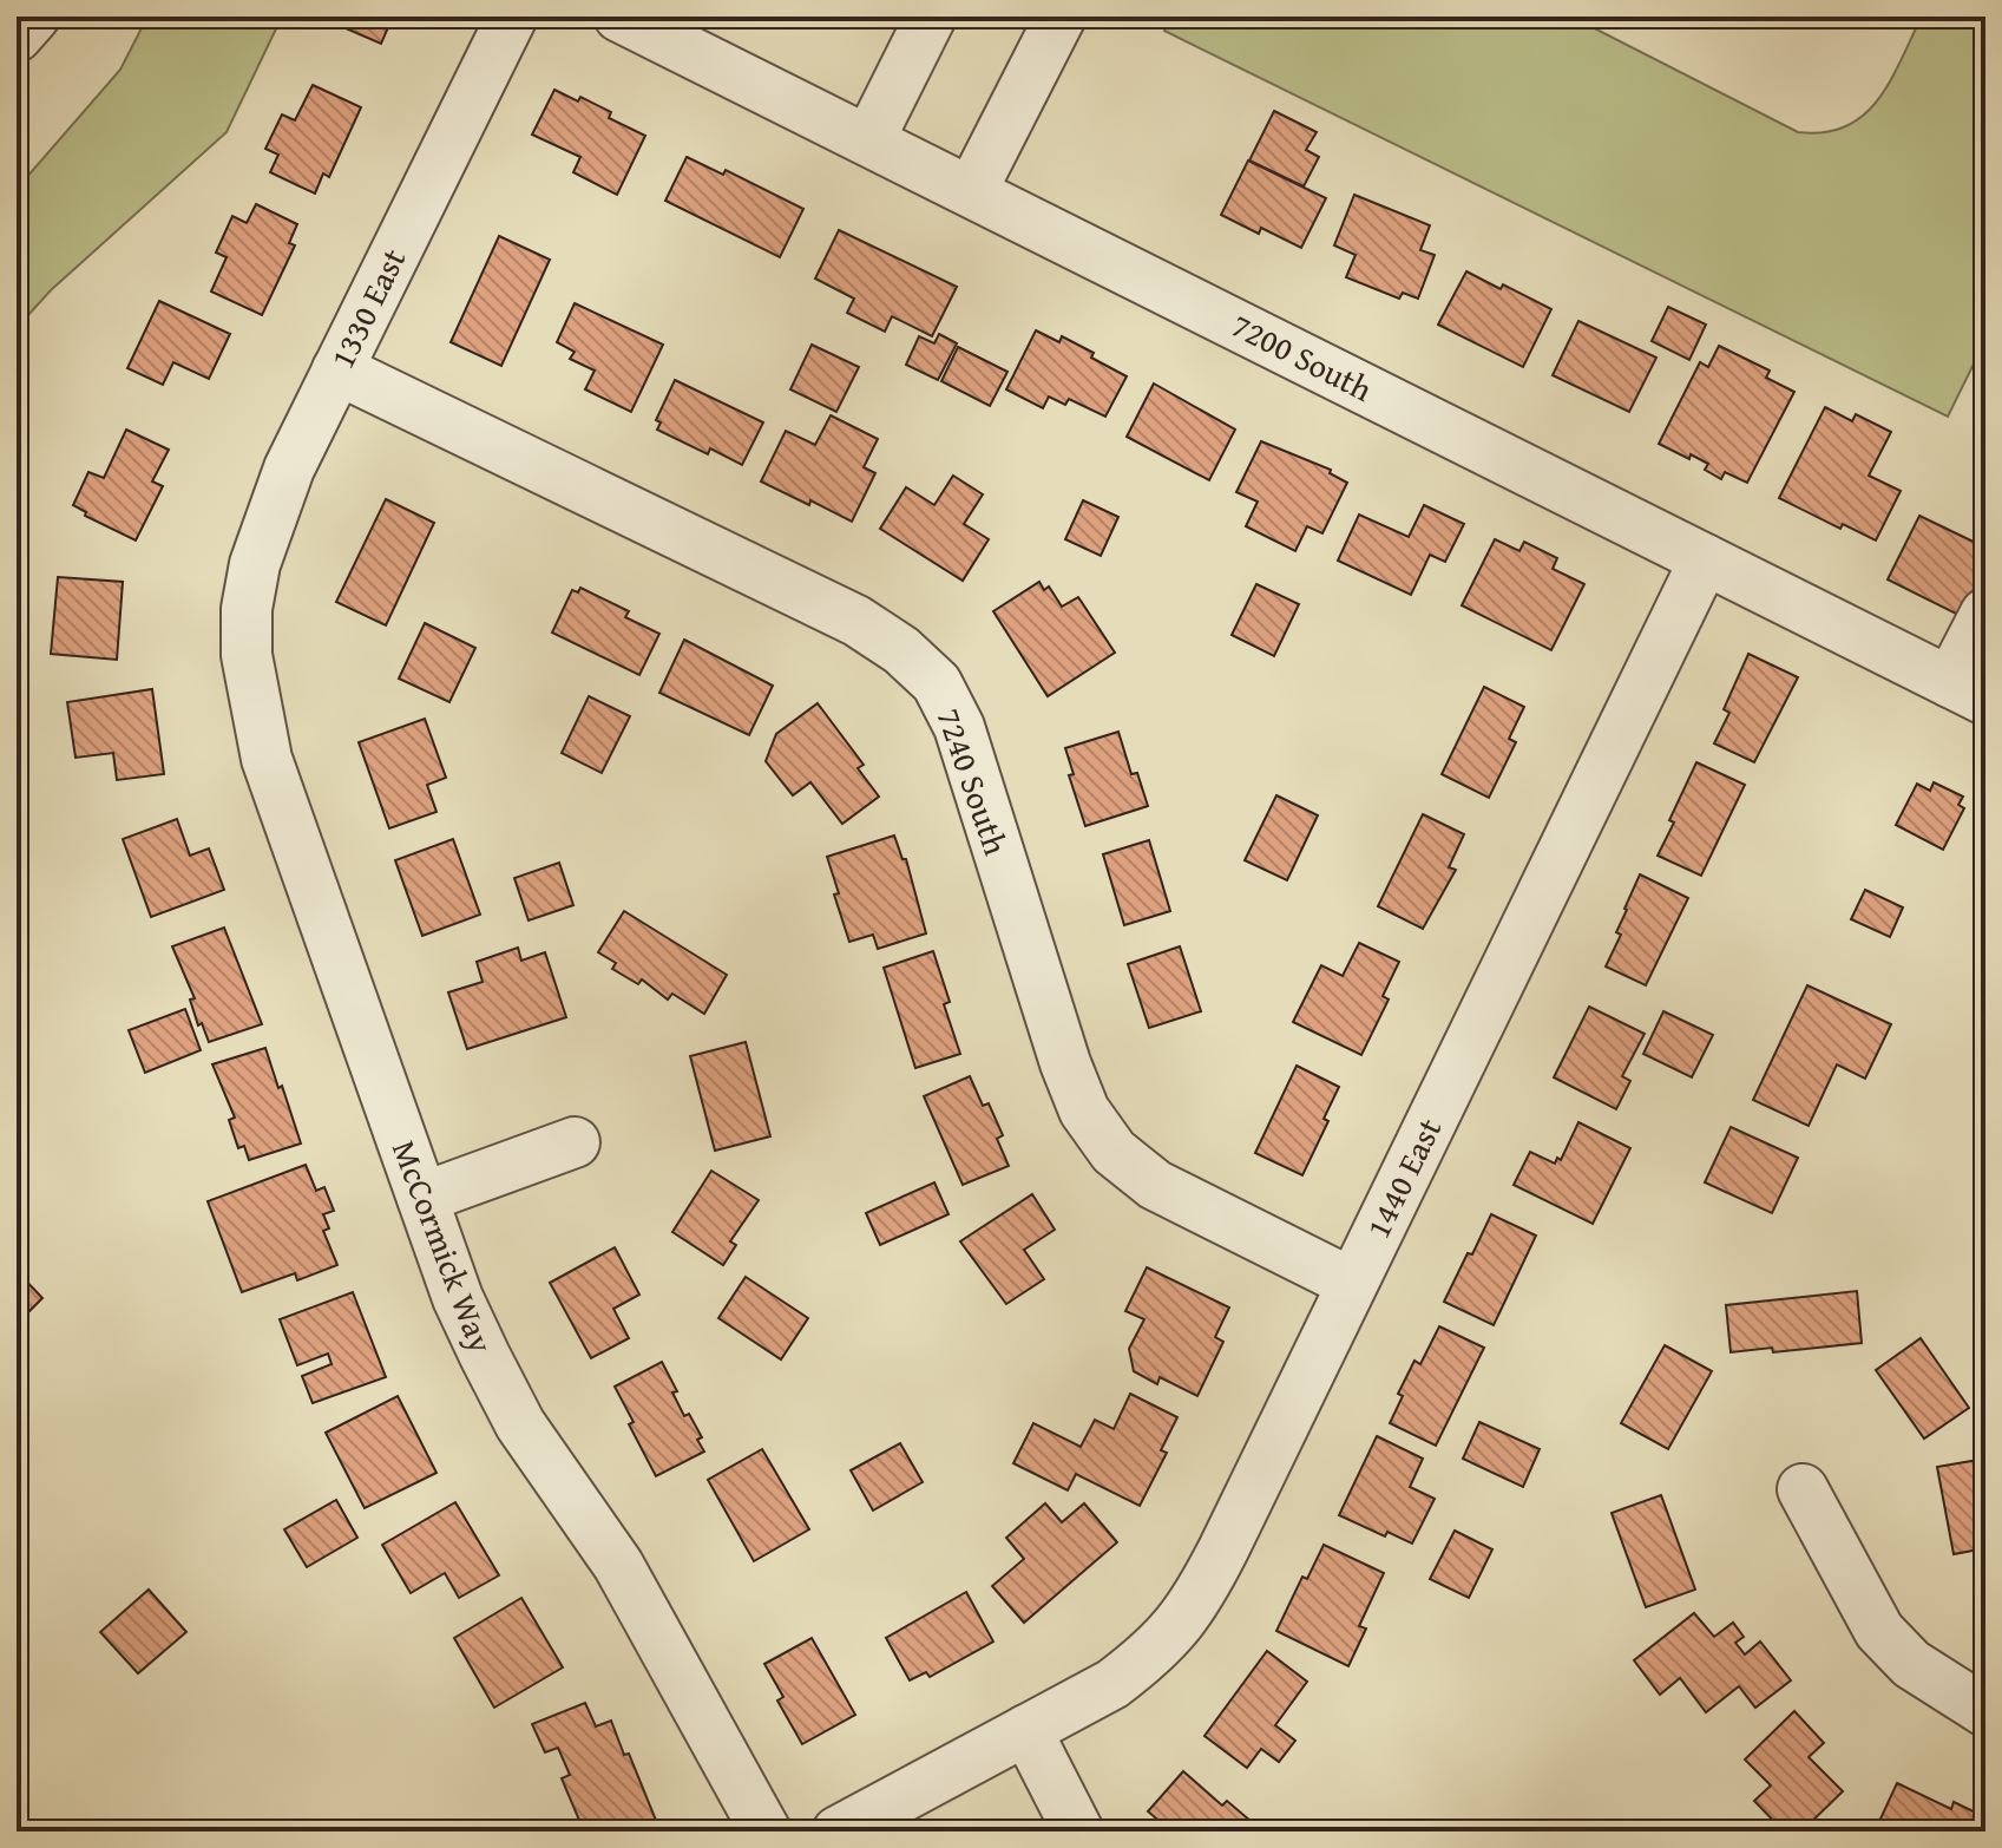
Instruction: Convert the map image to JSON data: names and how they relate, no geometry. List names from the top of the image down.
{
  "streets": {
    "street": [
      "1330 East",
      "7200 South",
      "7240 South",
      "1440 East",
      "McCormick Way"
    ]
  },
  "crossings": [
    ["1330 East", "7240 South"],
    ["1330 East", "McCormick Way"],
    ["7200 South", "1440 East"],
    ["7240 South", "1440 East"]
  ]
}
